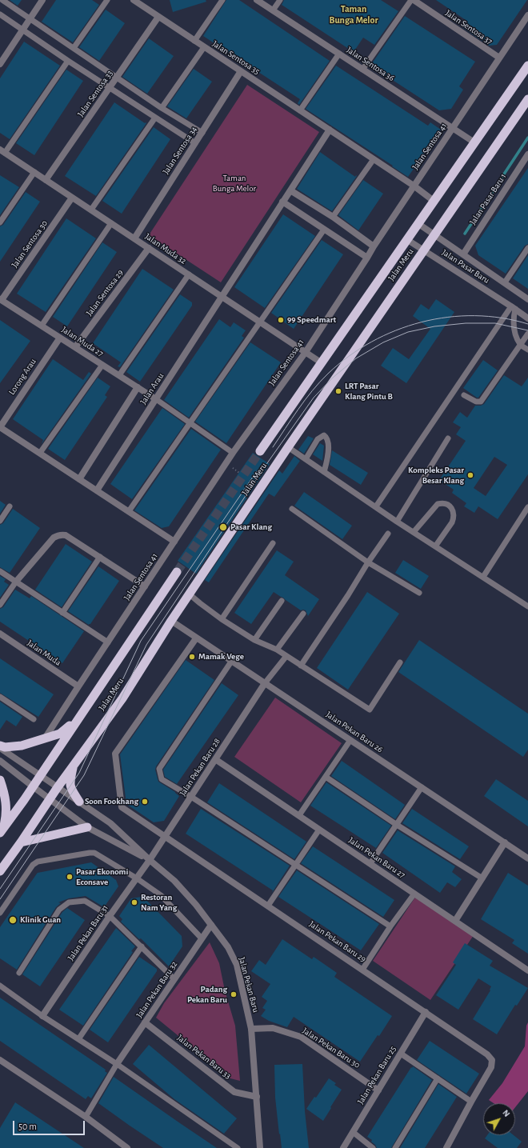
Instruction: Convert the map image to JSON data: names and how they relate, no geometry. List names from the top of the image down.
{
  "streets": {
    "highway": ["Jalan Meru"],
    "street": [
      "Jalan Sentosa 37",
      "Jalan Sentosa 35",
      "Jalan Sentosa 36",
      "Jalan Sentosa 33",
      "Jalan Sentosa 41",
      "Jalan Sentosa 34",
      "Jalan Pasar Baru 1",
      "Jalan Sentosa 30",
      "Jalan Muda 32",
      "Jalan Pasar Baru",
      "Jalan Sentosa 29",
      "Jalan Muda 27",
      "Lorong Arau",
      "Jalan Arau",
      "Jalan Muda",
      "Jalan Pekan Baru 26",
      "Jalan Pekan Baru 28",
      "Jalan Pekan Baru 27",
      "Jalan Pekan Baru 31",
      "Jalan Pekan Baru 29",
      "Jalan Pekan Baru",
      "Jalan Pekan Baru 32",
      "Jalan Pekan Baru 30",
      "Jalan Pekan Baru 33",
      "Jalan Pekan Baru 25"
    ]
  },
  "crossings": [
    ["Jalan Sentosa 37", "Jalan Sentosa 41"],
    ["Jalan Sentosa 35", "Jalan Sentosa 33"],
    ["Jalan Sentosa 35", "Jalan Sentosa 41"],
    ["Jalan Sentosa 35", "Jalan Sentosa 34"],
    ["Jalan Sentosa 35", "Jalan Meru"],
    ["Jalan Sentosa 36", "Jalan Sentosa 41"],
    ["Jalan Sentosa 36", "Jalan Meru"],
    ["Jalan Sentosa 33", "Jalan Muda 32"],
    ["Jalan Sentosa 41", "Jalan Muda 32"],
    ["Jalan Sentosa 41", "Jalan Muda"],
    ["Jalan Sentosa 34", "Jalan Muda 32"],
    ["Jalan Pasar Baru 1", "Jalan Pasar Baru"],
    ["Jalan Sentosa 30", "Jalan Muda 32"],
    ["Jalan Sentosa 30", "Jalan Muda 27"],
    ["Jalan Muda 32", "Jalan Meru"],
    ["Jalan Muda 32", "Jalan Sentosa 29"],
    ["Jalan Muda 32", "Jalan Arau"],
    ["Jalan Meru", "Jalan Pasar Baru"],
    ["Jalan Meru", "Jalan Pekan Baru 26"],
    ["Jalan Meru", "Jalan Pekan Baru"],
    ["Jalan Sentosa 29", "Jalan Muda 27"],
    ["Jalan Muda 27", "Lorong Arau"],
    ["Jalan Muda 27", "Jalan Arau"],
    ["Jalan Pekan Baru 26", "Jalan Pekan Baru 28"],
    ["Jalan Pekan Baru 26", "Jalan Pekan Baru 29"],
    ["Jalan Pekan Baru 28", "Jalan Pekan Baru 27"],
    ["Jalan Pekan Baru 28", "Jalan Pekan Baru 31"],
    ["Jalan Pekan Baru 28", "Jalan Pekan Baru 29"],
    ["Jalan Pekan Baru 28", "Jalan Pekan Baru"],
    ["Jalan Pekan Baru 31", "Jalan Pekan Baru"],
    ["Jalan Pekan Baru 29", "Jalan Pekan Baru 25"],
    ["Jalan Pekan Baru", "Jalan Pekan Baru 32"],
    ["Jalan Pekan Baru", "Jalan Pekan Baru 30"],
    ["Jalan Pekan Baru", "Jalan Pekan Baru 33"],
    ["Jalan Pekan Baru 32", "Jalan Pekan Baru 33"],
    ["Jalan Pekan Baru 30", "Jalan Pekan Baru 25"]
  ],
  "districts": ["Taman Bunga Melor"],
  "parks": ["Taman Bunga Melor"],
  "places": [
    "99 Speedmart",
    "LRT Pasar Klang Pintu B",
    "Kompleks Pasar Besar Klang",
    "Pasar Klang",
    "Mamak Vege",
    "Soon Fookhang",
    "Pasar Ekonomi Econsave",
    "Restoran Nam Yang",
    "Klinik Guan",
    "Padang Pekan Baru"
  ],
  "scale_bar": "50 m",
  "north": "top right"
}
